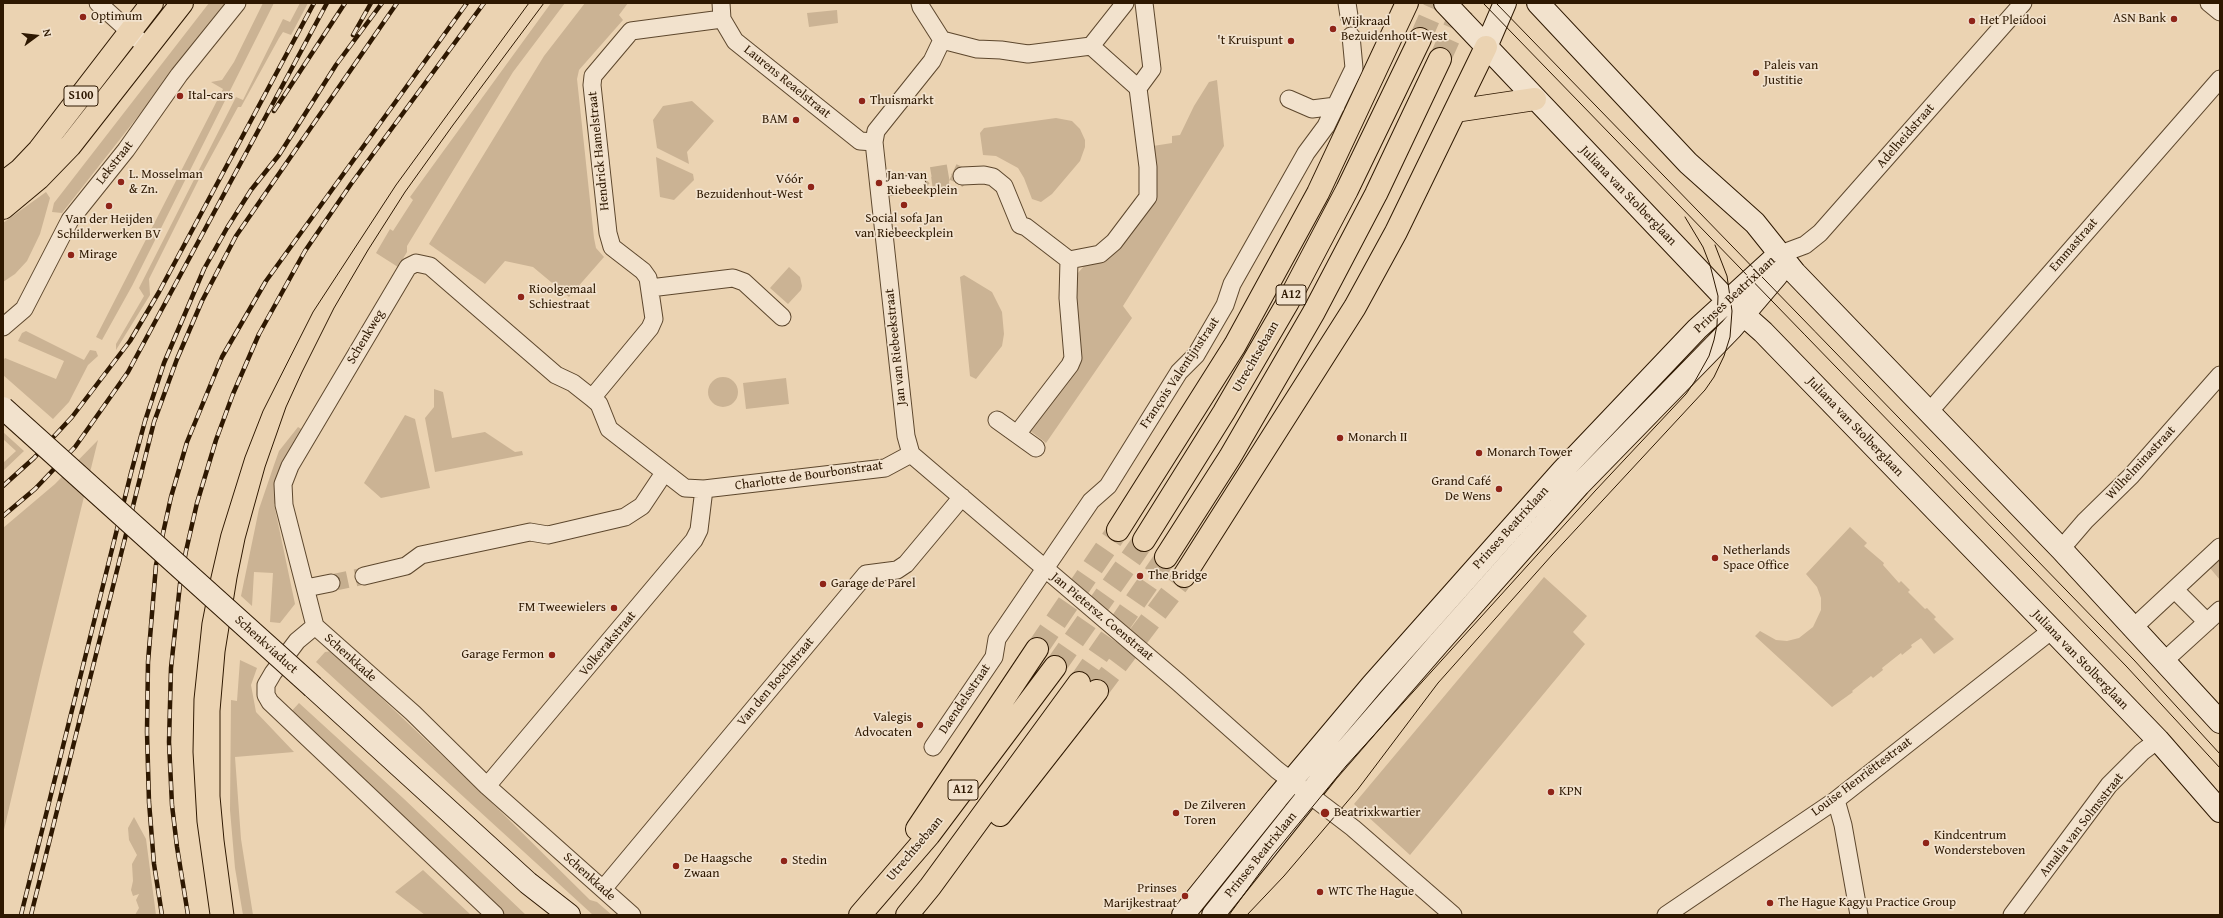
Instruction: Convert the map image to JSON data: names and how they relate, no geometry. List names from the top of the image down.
{
  "streets": {
    "main road": ["S100", "A12", "Utrechtsebaan"],
    "street": [
      "Laurens Reaelstraat",
      "Adelheidstraat",
      "Hendrick Hamelstraat",
      "Lekstraat",
      "Juliana van Stolberglaan",
      "Emmastraat",
      "Prinses Beatrixlaan",
      "Schenkweg",
      "Jan van Riebeekstraat",
      "François Valentijnstraat",
      "Wilhelminastraat",
      "Charlotte de Bourbonstraat",
      "Jan Pietersz. Coenstraat",
      "Volkerakstraat",
      "Schenkviaduct",
      "Schenkkade",
      "Van den Boschstraat",
      "Daendelsstraat",
      "Louise Henriëttestraat",
      "Amalia van Solmsstraat"
    ]
  },
  "crossings": [
    ["Laurens Reaelstraat", "Hendrick Hamelstraat"],
    ["Adelheidstraat", "Prinses Beatrixlaan"],
    ["Hendrick Hamelstraat", "Schenkweg"],
    ["Juliana van Stolberglaan", "Prinses Beatrixlaan"],
    ["Juliana van Stolberglaan", "Louise Henriëttestraat"],
    ["Juliana van Stolberglaan", "Amalia van Solmsstraat"],
    ["Prinses Beatrixlaan", "Jan Pietersz. Coenstraat"],
    ["Schenkweg", "Charlotte de Bourbonstraat"],
    ["Schenkweg", "Schenkkade"],
    ["Jan van Riebeekstraat", "Charlotte de Bourbonstraat"],
    ["Jan van Riebeekstraat", "Jan Pietersz. Coenstraat"],
    ["François Valentijnstraat", "Jan Pietersz. Coenstraat"],
    ["François Valentijnstraat", "Daendelsstraat"],
    ["Charlotte de Bourbonstraat", "Jan Pietersz. Coenstraat"],
    ["Charlotte de Bourbonstraat", "Volkerakstraat"],
    ["Jan Pietersz. Coenstraat", "Van den Boschstraat"],
    ["Jan Pietersz. Coenstraat", "Daendelsstraat"],
    ["Volkerakstraat", "Schenkkade"],
    ["Schenkkade", "Van den Boschstraat"]
  ],
  "places": [
    "Optimum",
    "ASN Bank",
    "Het Pleidooi",
    "Wijkraad Bezuidenhout-West",
    "'t Kruispunt",
    "Paleis van Justitie",
    "Ital-cars",
    "Thuismarkt",
    "BAM",
    "L. Mosselman & Zn.",
    "Jan van Riebeekplein",
    "Vóór Bezuidenhout-West",
    "Social sofa Jan van Riebeeckplein",
    "Van der Heijden Schilderwerken BV",
    "Mirage",
    "Rioolgemaal Schiestraat",
    "Monarch II",
    "Monarch Tower",
    "Grand Café De Wens",
    "Netherlands Space Office",
    "The Bridge",
    "Garage de Parel",
    "FM Tweewielers",
    "Garage Fermon",
    "Valegis Advocaten",
    "KPN",
    "De Zilveren Toren",
    "Beatrixkwartier",
    "Kindcentrum Wondersteboven",
    "Stedin",
    "De Haagsche Zwaan",
    "WTC The Hague",
    "Prinses Marijkestraat",
    "The Hague Kagyu Practice Group"
  ],
  "north": "right"
}
